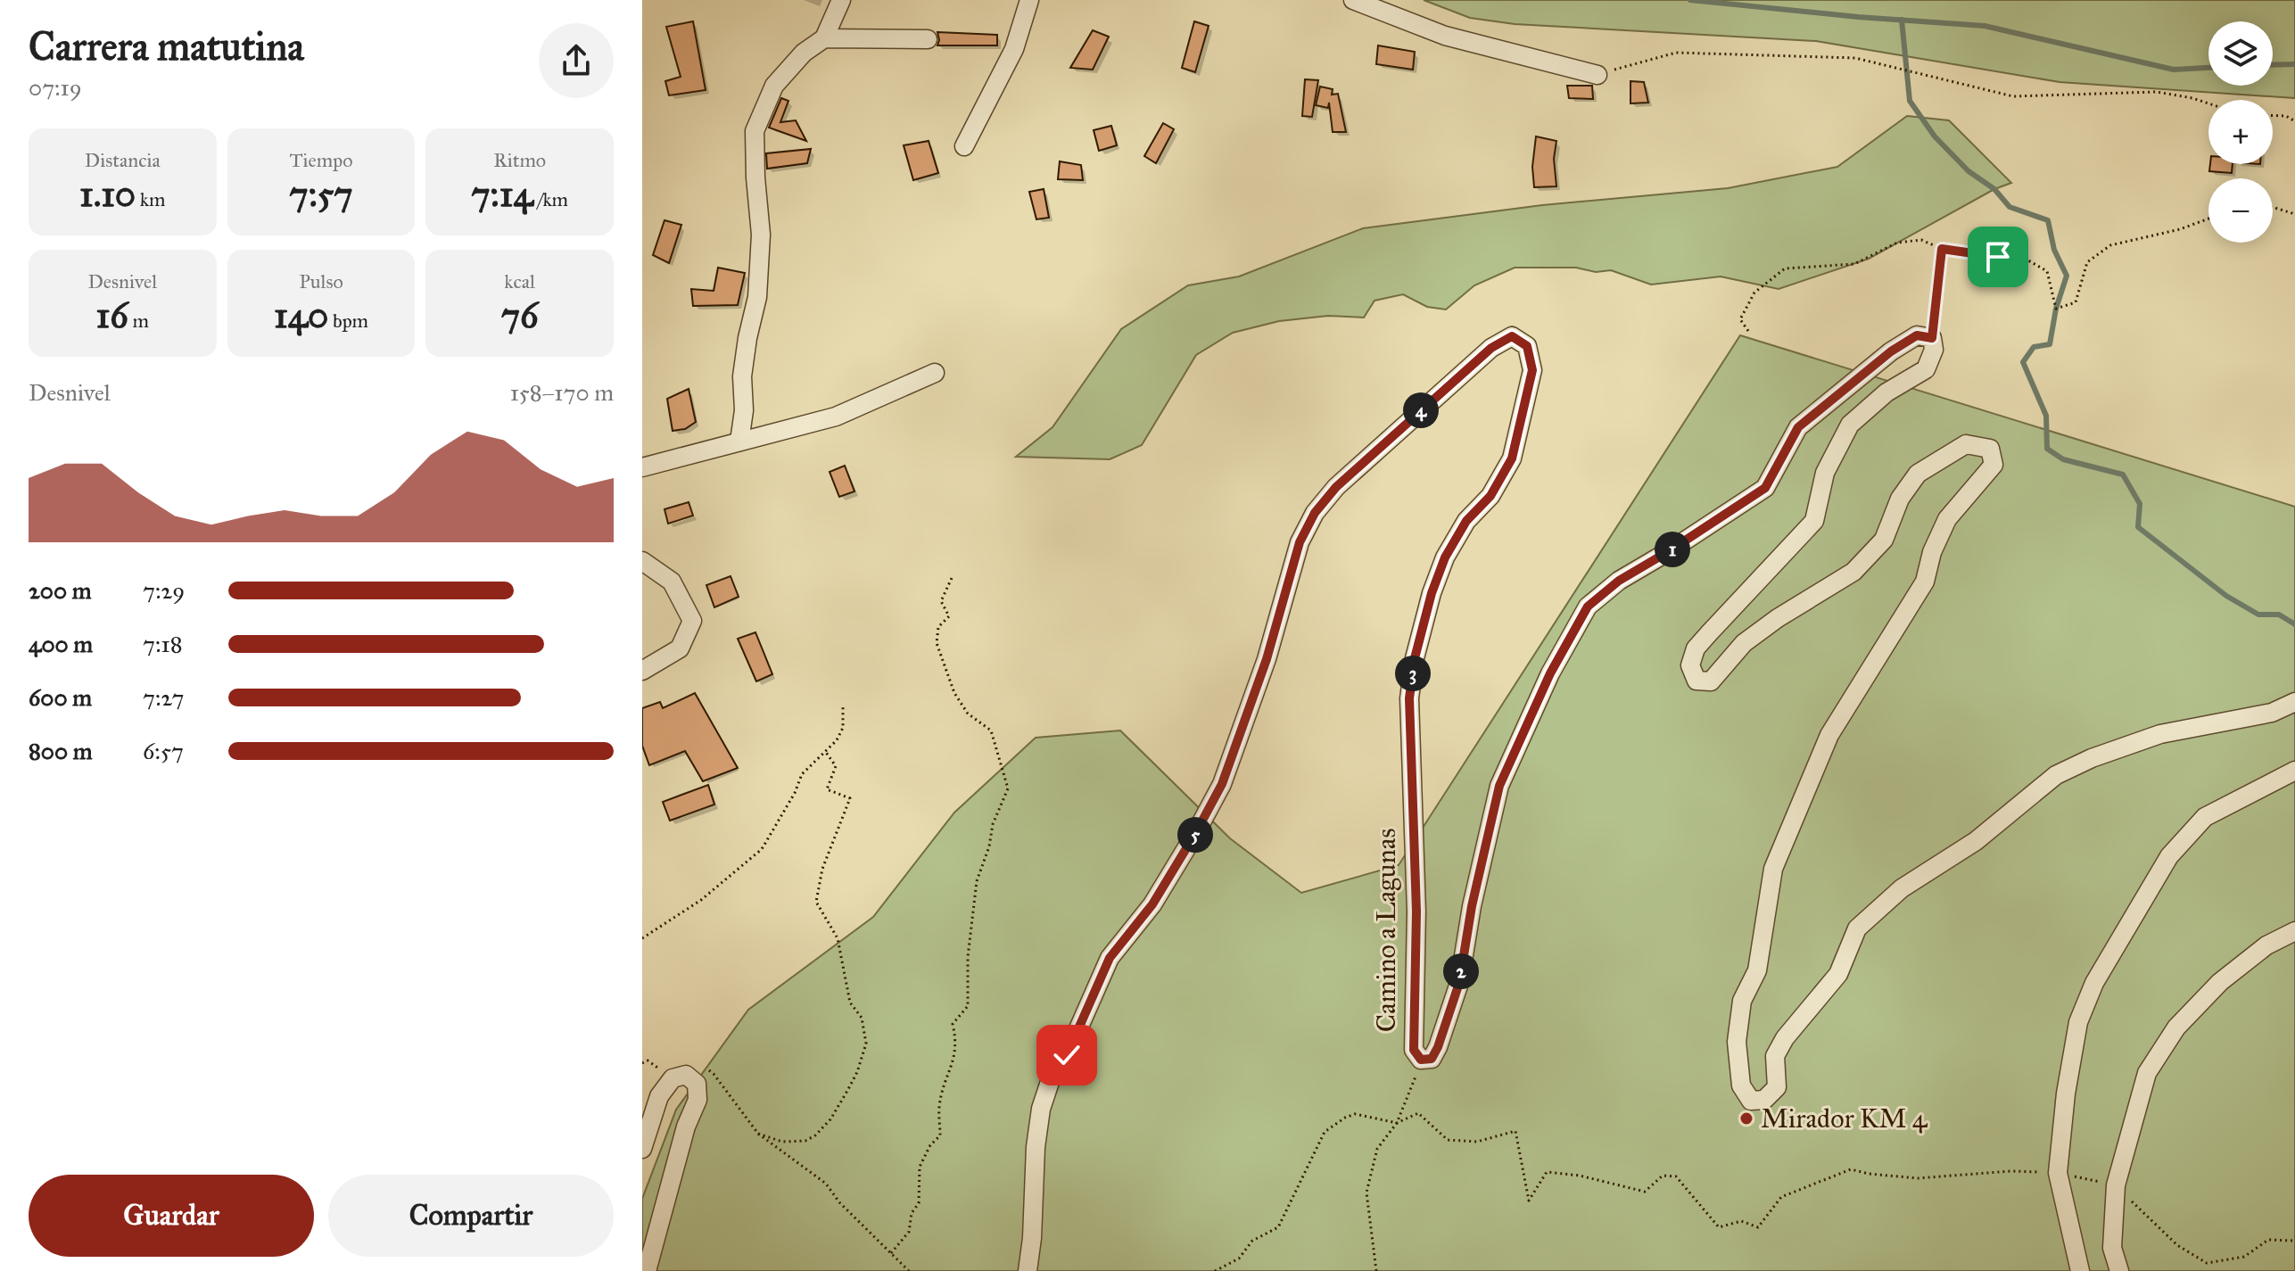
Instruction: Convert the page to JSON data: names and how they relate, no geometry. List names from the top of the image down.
{
  "streets": {
    "street": ["Camino a Lagunas"]
  },
  "places": ["Mirador KM 4"],
  "page": {
    "heading": ["Carrera matutina", "07:19"],
    "map_buttons": ["+", "−"],
    "stats": [
      ["Distancia", "1.10 km"],
      ["Tiempo", "7:57"],
      ["Ritmo", "7:14 /km"],
      ["Desnivel", "16 m"],
      ["Pulso", "140 bpm"],
      ["kcal", "76"]
    ],
    "chart": ["Desnivel", "158–170 m"],
    "pins": [
      "4",
      "1",
      "3",
      "5",
      "2"
    ],
    "list": [
      {
        "name": "200 m",
        "note": "7:29"
      },
      {
        "name": "400 m",
        "note": "7:18"
      },
      {
        "name": "600 m",
        "note": "7:27"
      },
      {
        "name": "800 m",
        "note": "6:57"
      }
    ],
    "buttons": ["Guardar", "Compartir"]
  }
}
